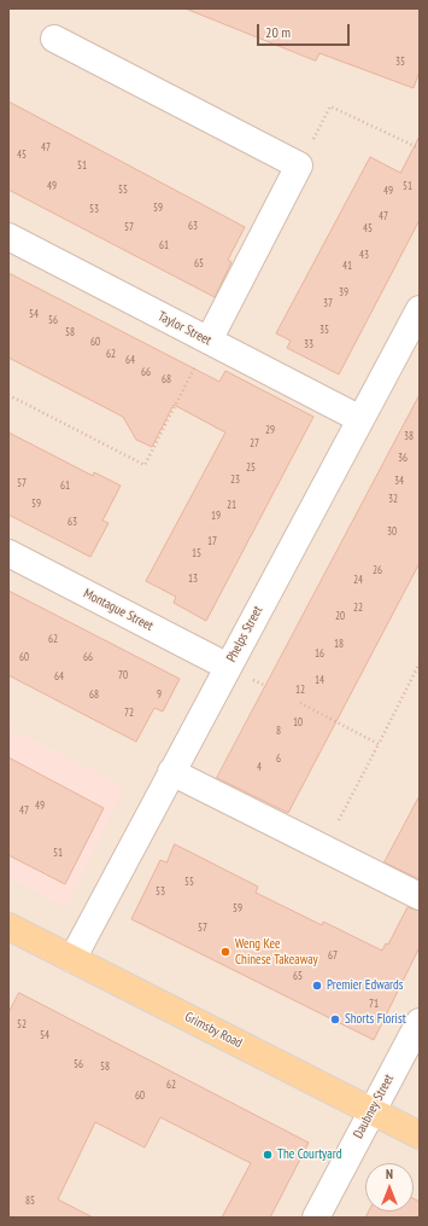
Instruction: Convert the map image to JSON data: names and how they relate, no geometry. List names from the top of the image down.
{
  "streets": {
    "main road": ["Grimsby Road"],
    "street": [
      "Taylor Street",
      "Montague Street",
      "Phelps Street",
      "Daubney Street"
    ]
  },
  "crossings": [
    ["Taylor Street", "Phelps Street"],
    ["Montague Street", "Phelps Street"],
    ["Phelps Street", "Grimsby Road"],
    ["Grimsby Road", "Daubney Street"]
  ],
  "places": [
    "Weng Kee Chinese Takeaway",
    "Premier Edwards",
    "Shorts Florist",
    "The Courtyard"
  ],
  "house_numbers": [
    "35",
    "47",
    "45",
    "51",
    "49",
    "51",
    "55",
    "49",
    "59",
    "53",
    "47",
    "63",
    "57",
    "45",
    "61",
    "43",
    "65",
    "41",
    "39",
    "37",
    "54",
    "56",
    "35",
    "58",
    "60",
    "33",
    "62",
    "64",
    "66",
    "68",
    "29",
    "38",
    "27",
    "36",
    "25",
    "23",
    "34",
    "57",
    "61",
    "32",
    "59",
    "21",
    "19",
    "63",
    "30",
    "17",
    "15",
    "26",
    "13",
    "24",
    "22",
    "20",
    "62",
    "18",
    "16",
    "60",
    "66",
    "70",
    "64",
    "14",
    "12",
    "68",
    "9",
    "72",
    "10",
    "8",
    "6",
    "4",
    "49",
    "47",
    "51",
    "55",
    "53",
    "59",
    "57",
    "67",
    "65",
    "71",
    "52",
    "54",
    "56",
    "58",
    "62",
    "60",
    "85"
  ],
  "scale_bar": "20 m",
  "north": "top"
}
